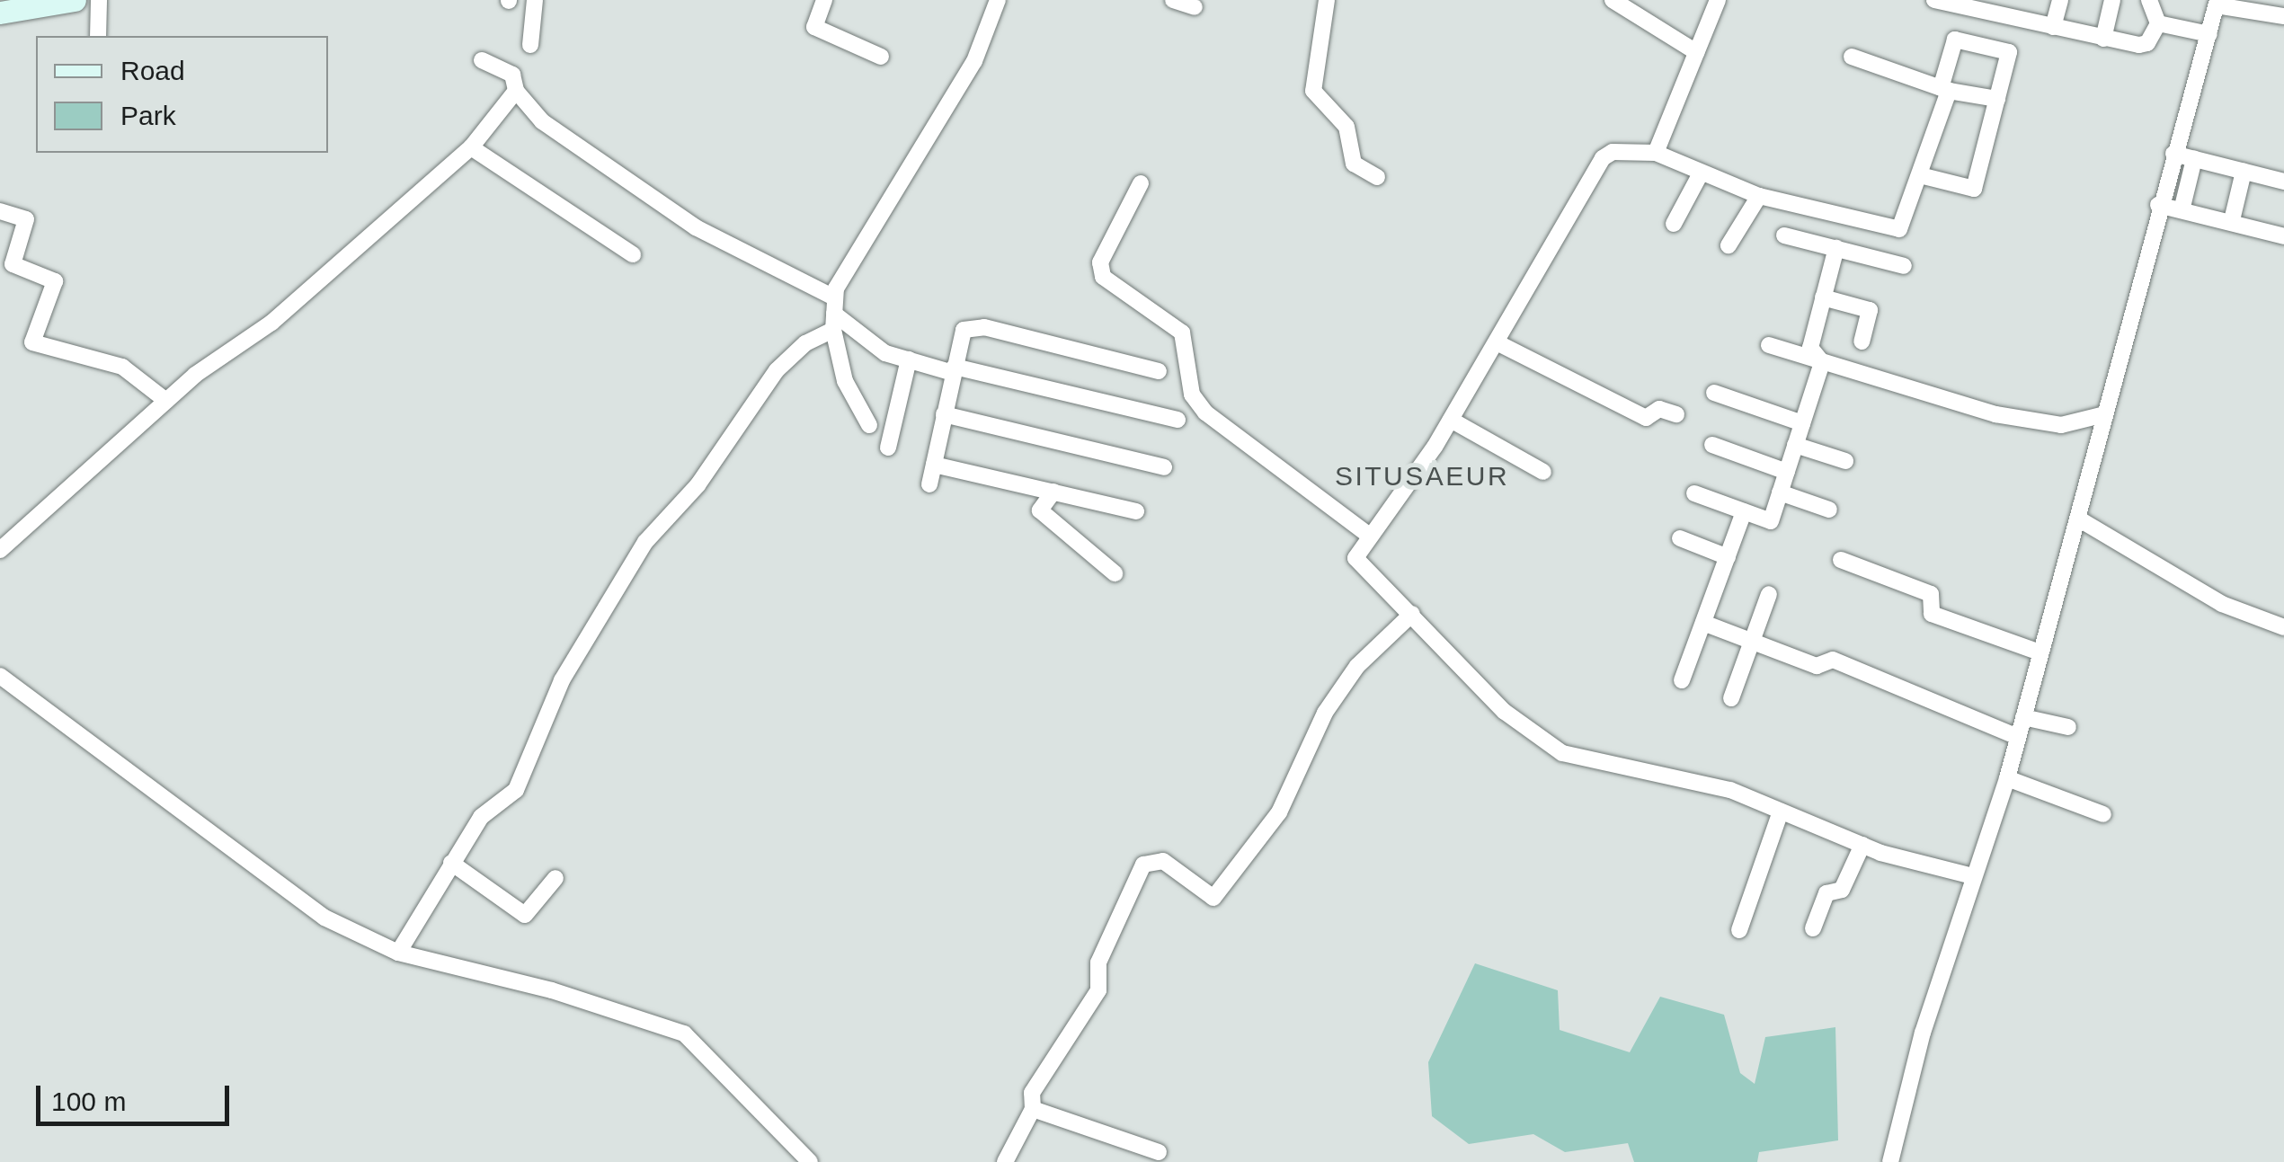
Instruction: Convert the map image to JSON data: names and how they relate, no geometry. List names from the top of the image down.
{
  "districts": ["SITUSAEUR"],
  "legend": ["Road", "Park"],
  "scale_bar": "100 m"
}
